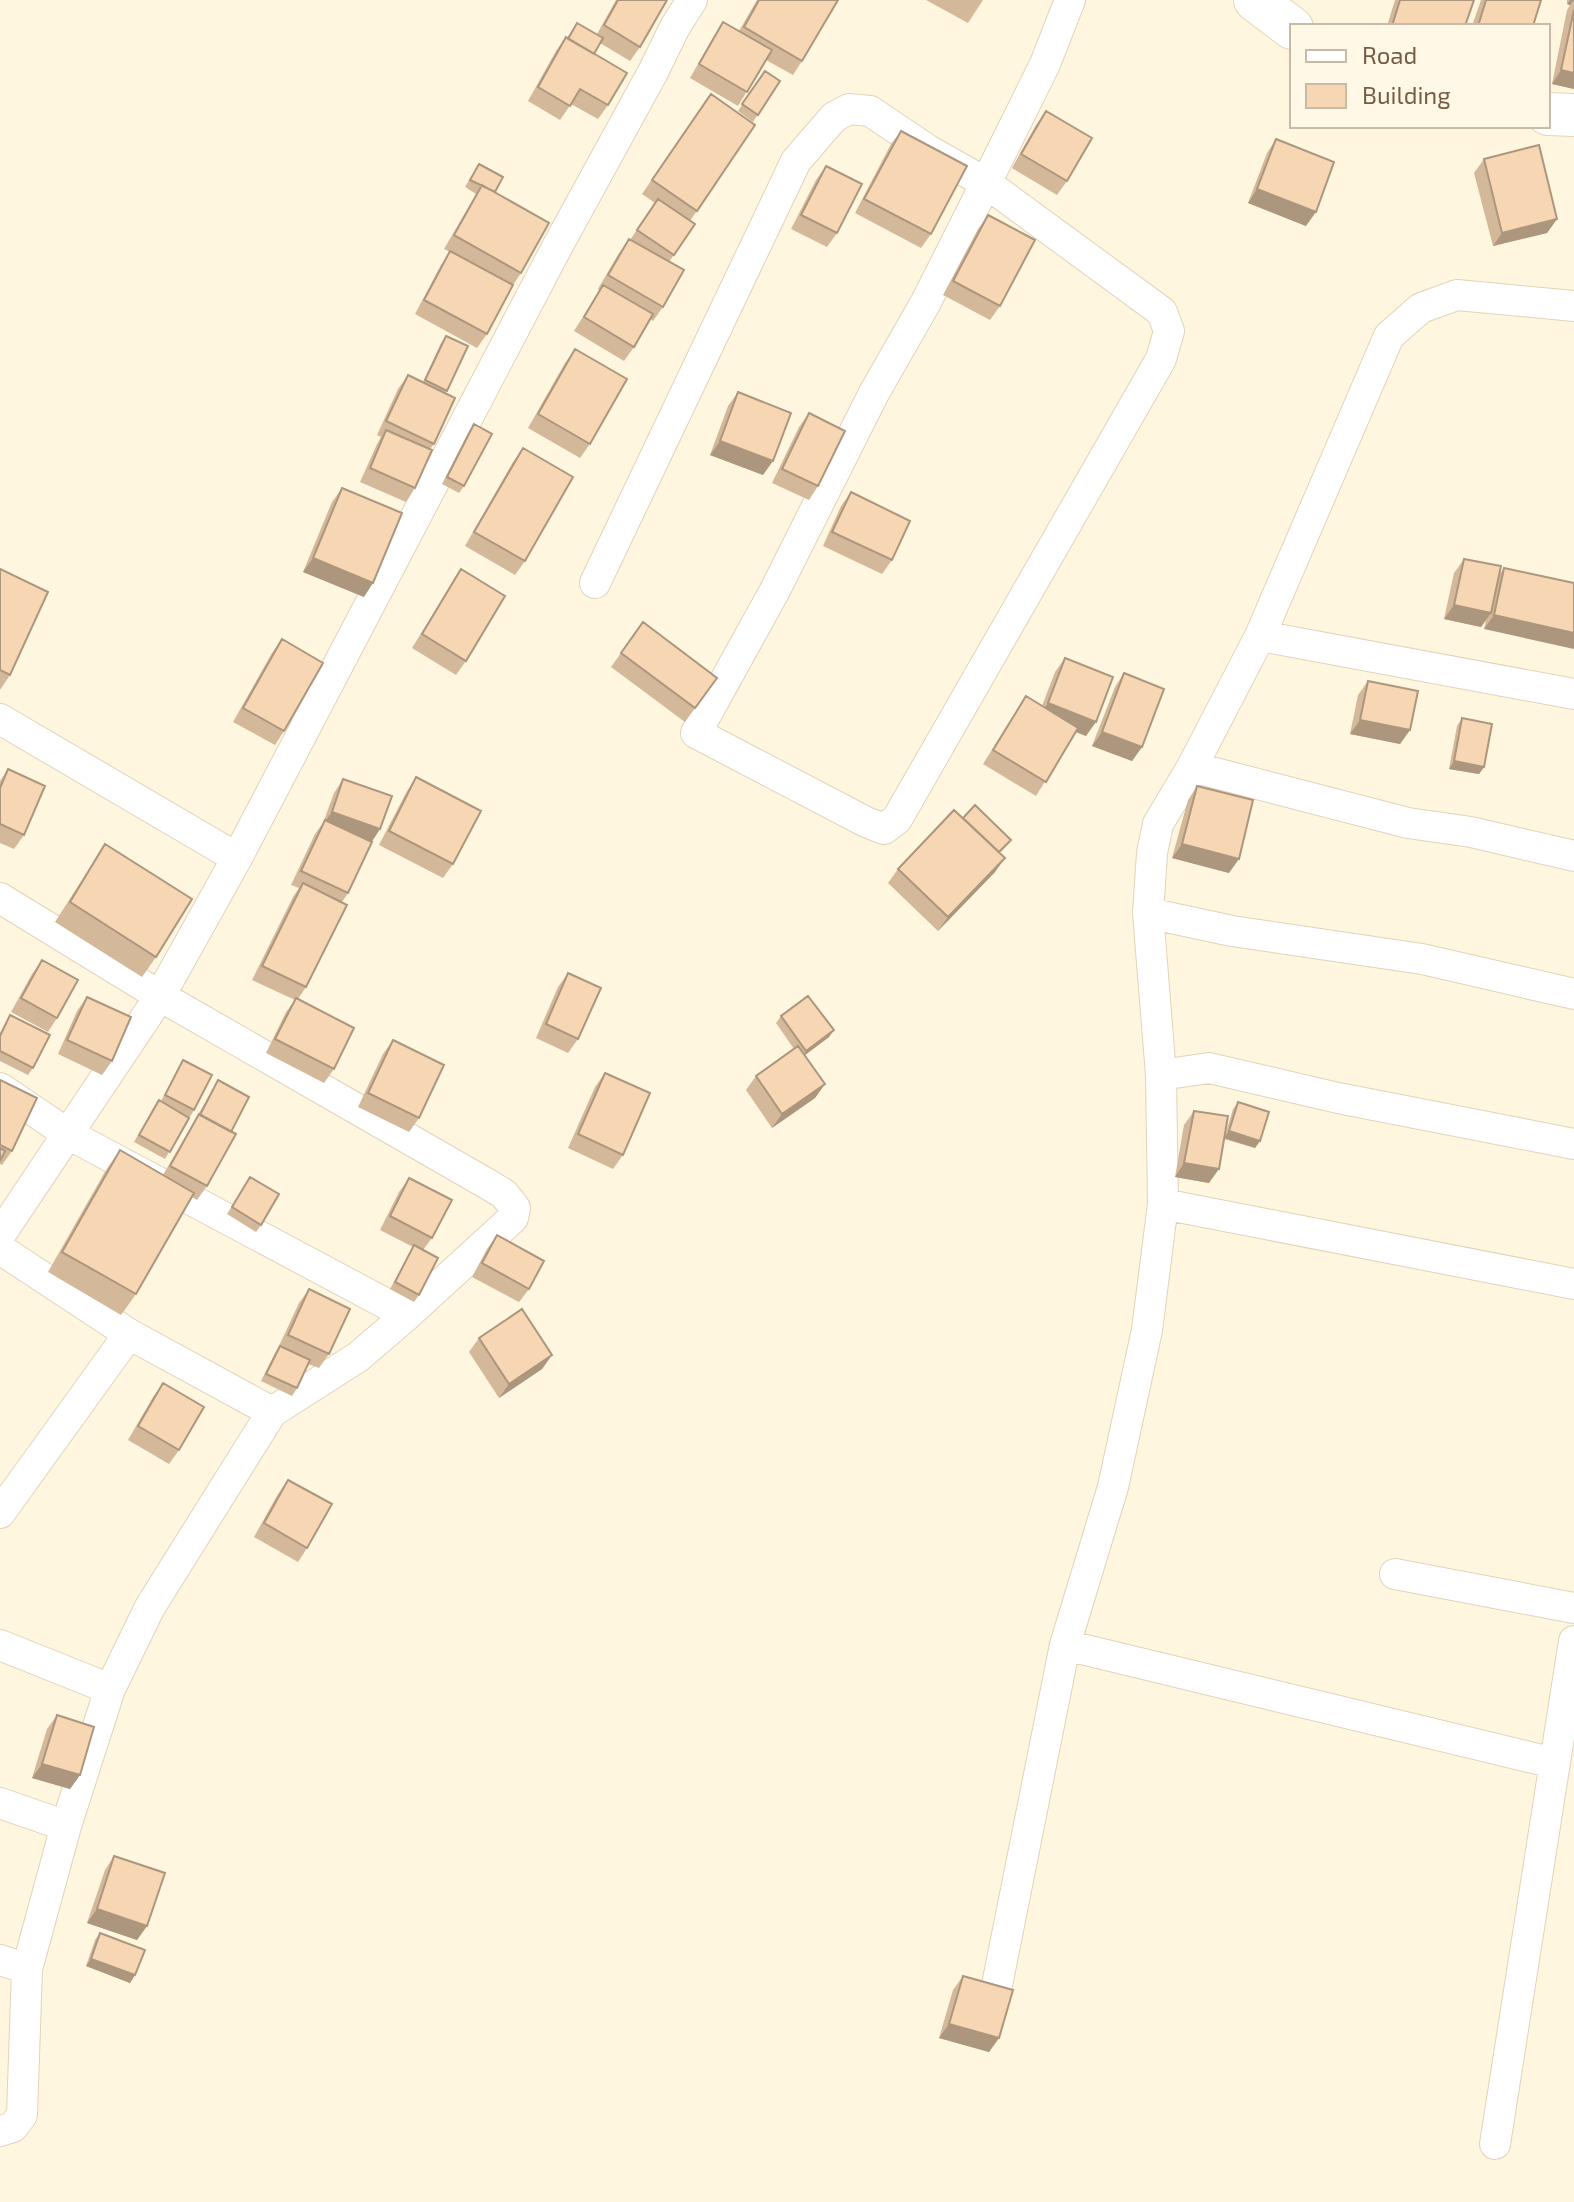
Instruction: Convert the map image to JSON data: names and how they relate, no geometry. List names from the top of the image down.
{
  "legend": ["Road", "Building"]
}
